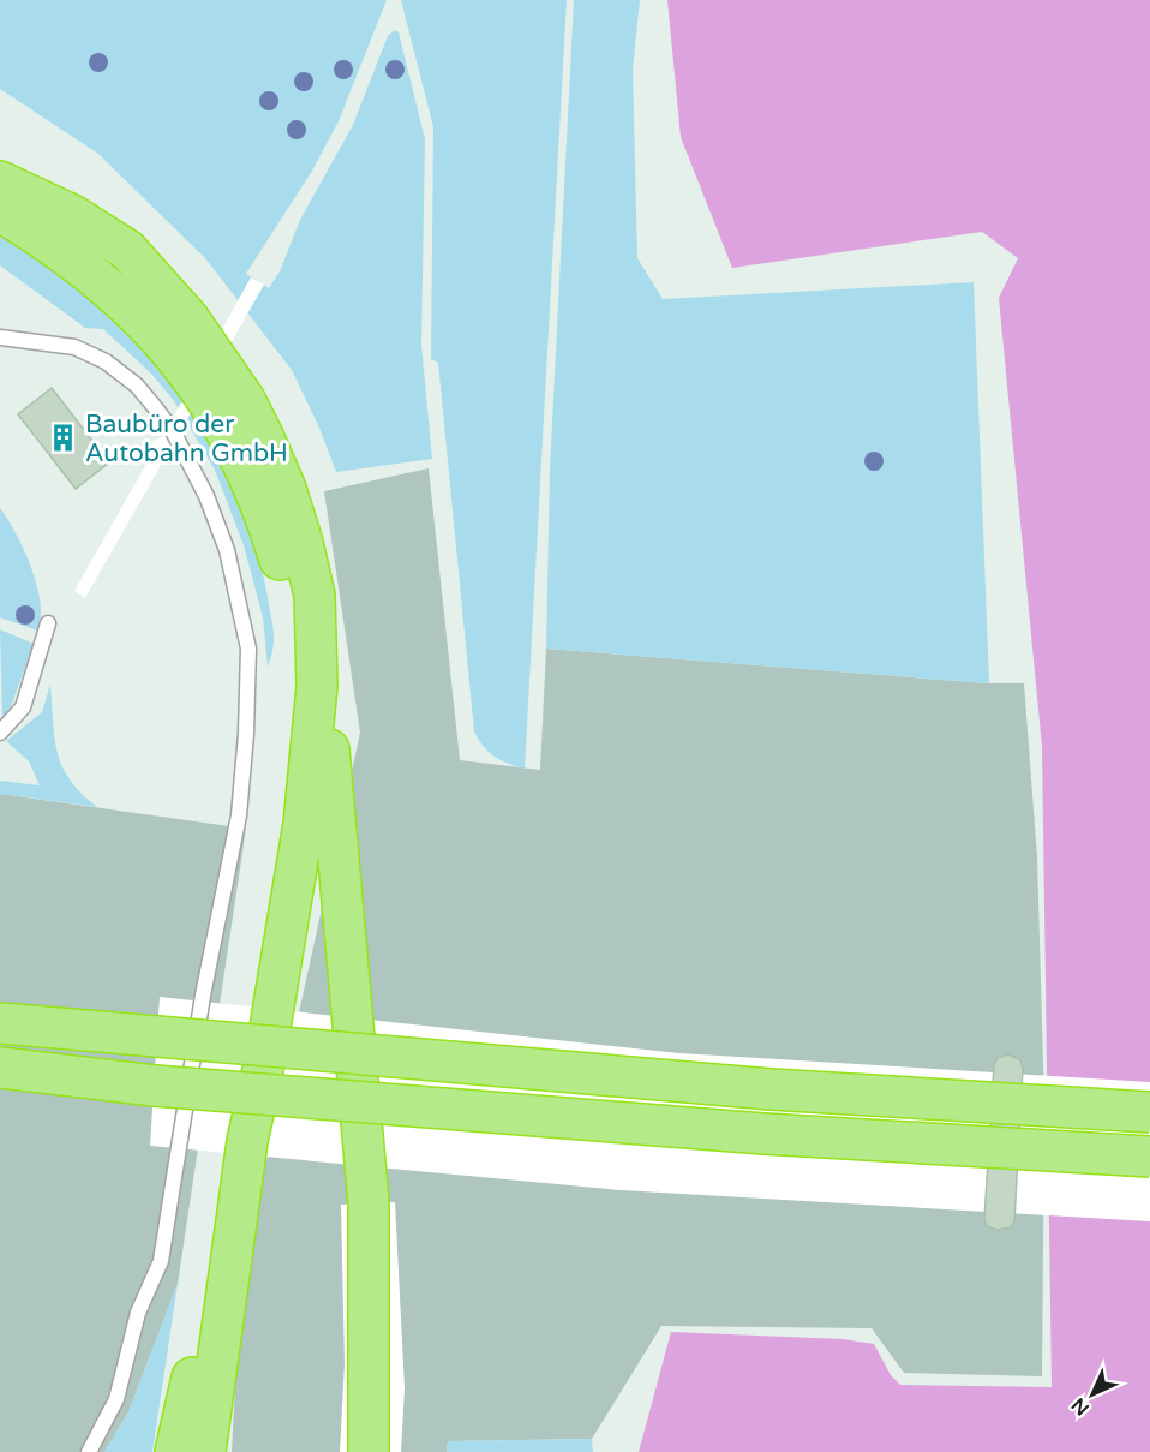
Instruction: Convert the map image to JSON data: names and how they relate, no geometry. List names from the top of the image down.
{
  "places": {
    "building": ["Baubüro der Autobahn GmbH"]
  },
  "north": "bottom left"
}
